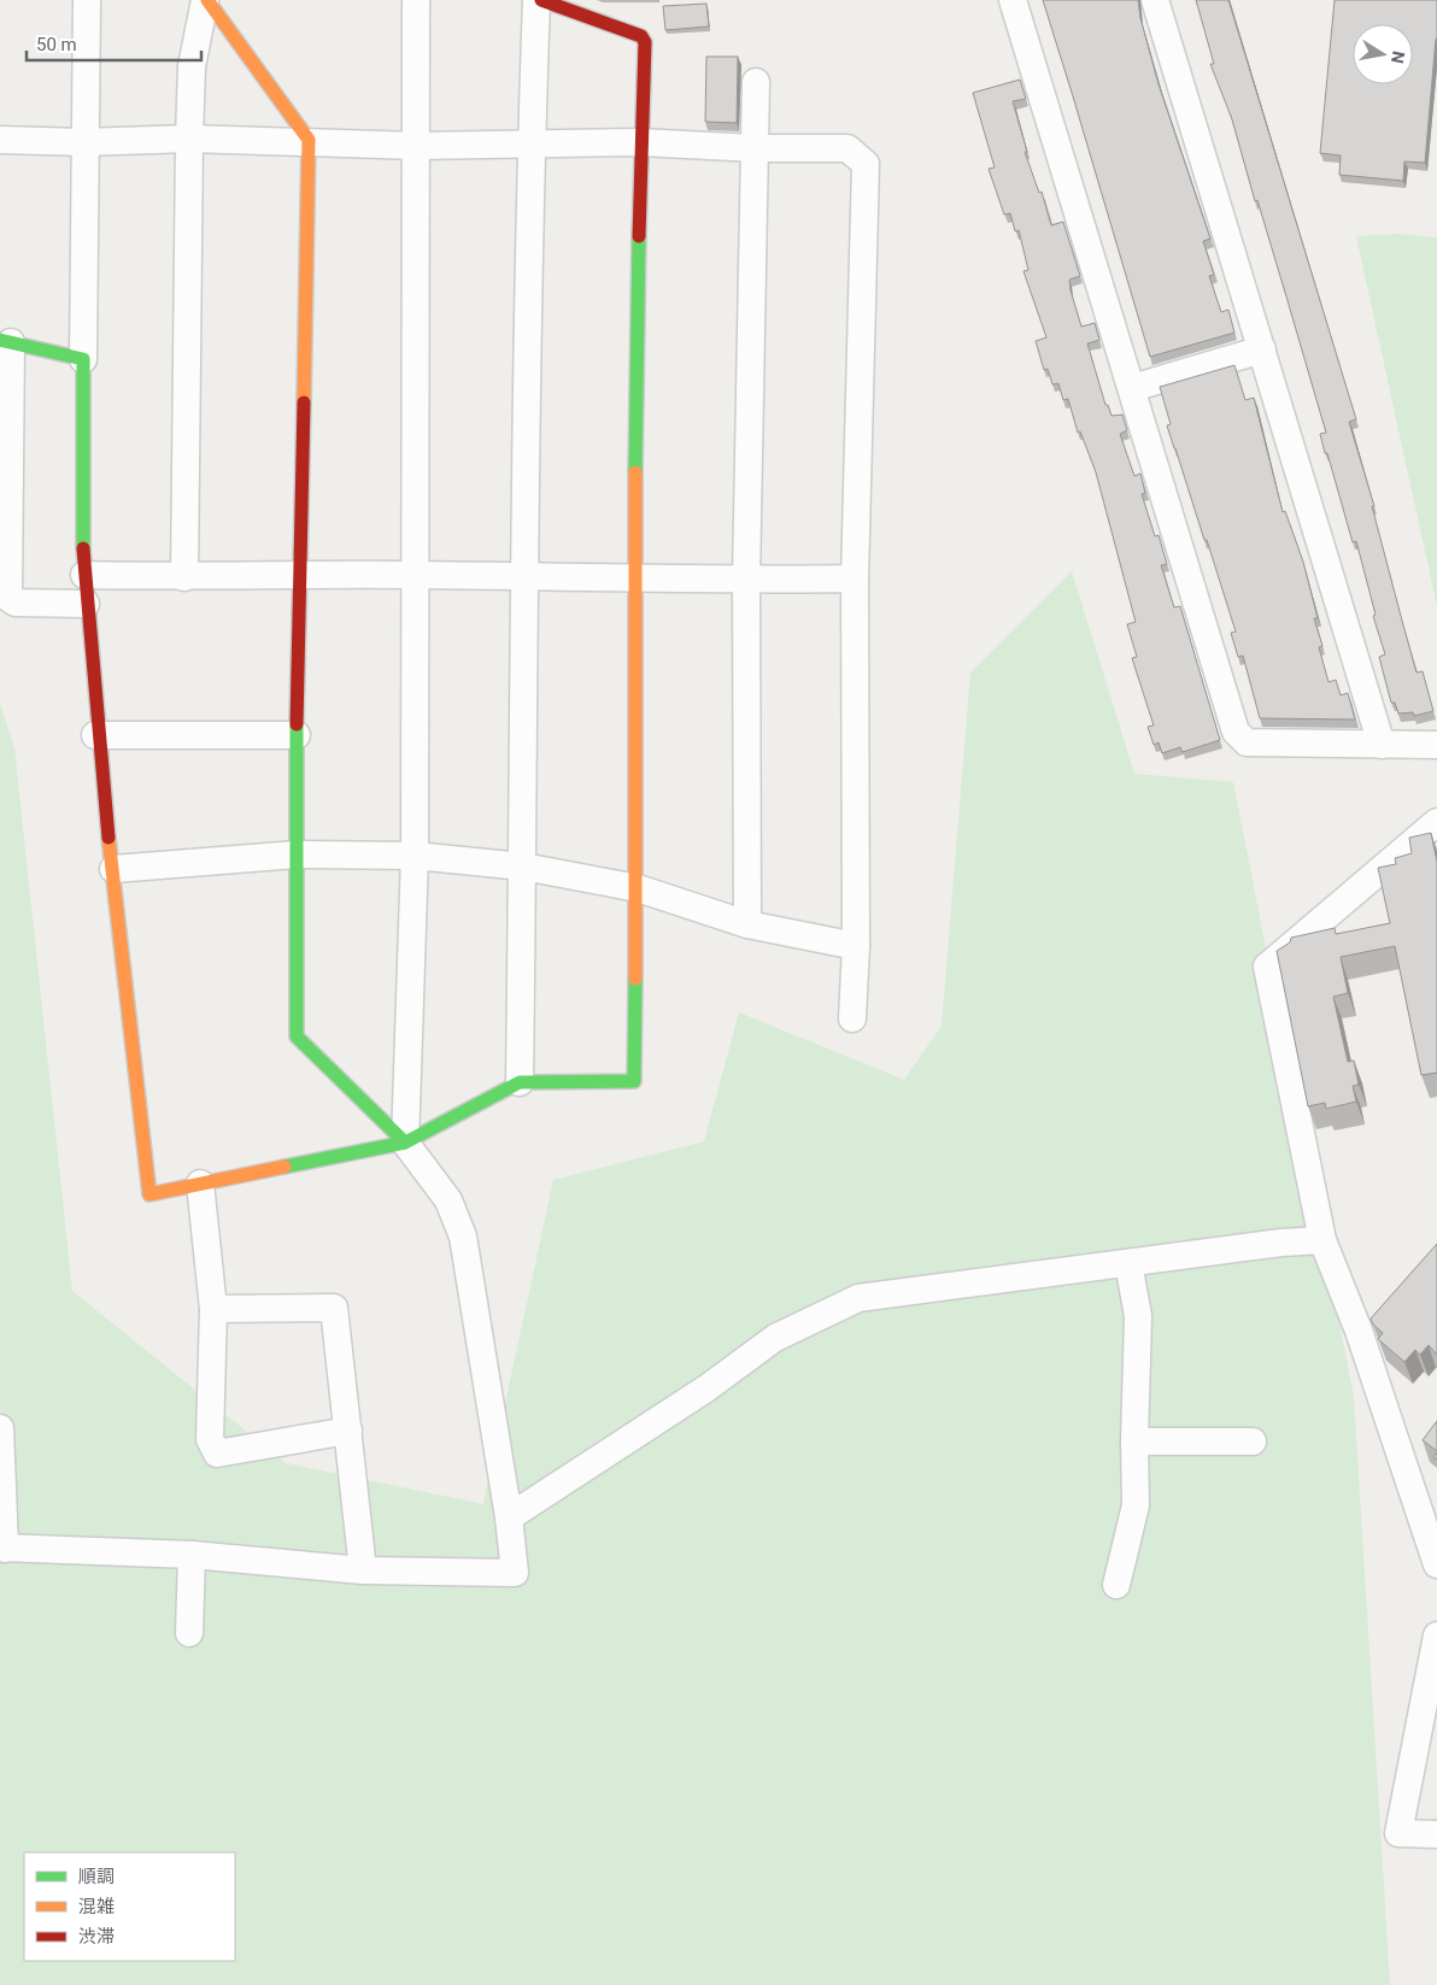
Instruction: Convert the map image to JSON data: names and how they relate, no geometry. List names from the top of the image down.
{
  "legend": ["順調", "混雑", "渋滞"],
  "scale_bar": "50 m",
  "north": "right"
}
